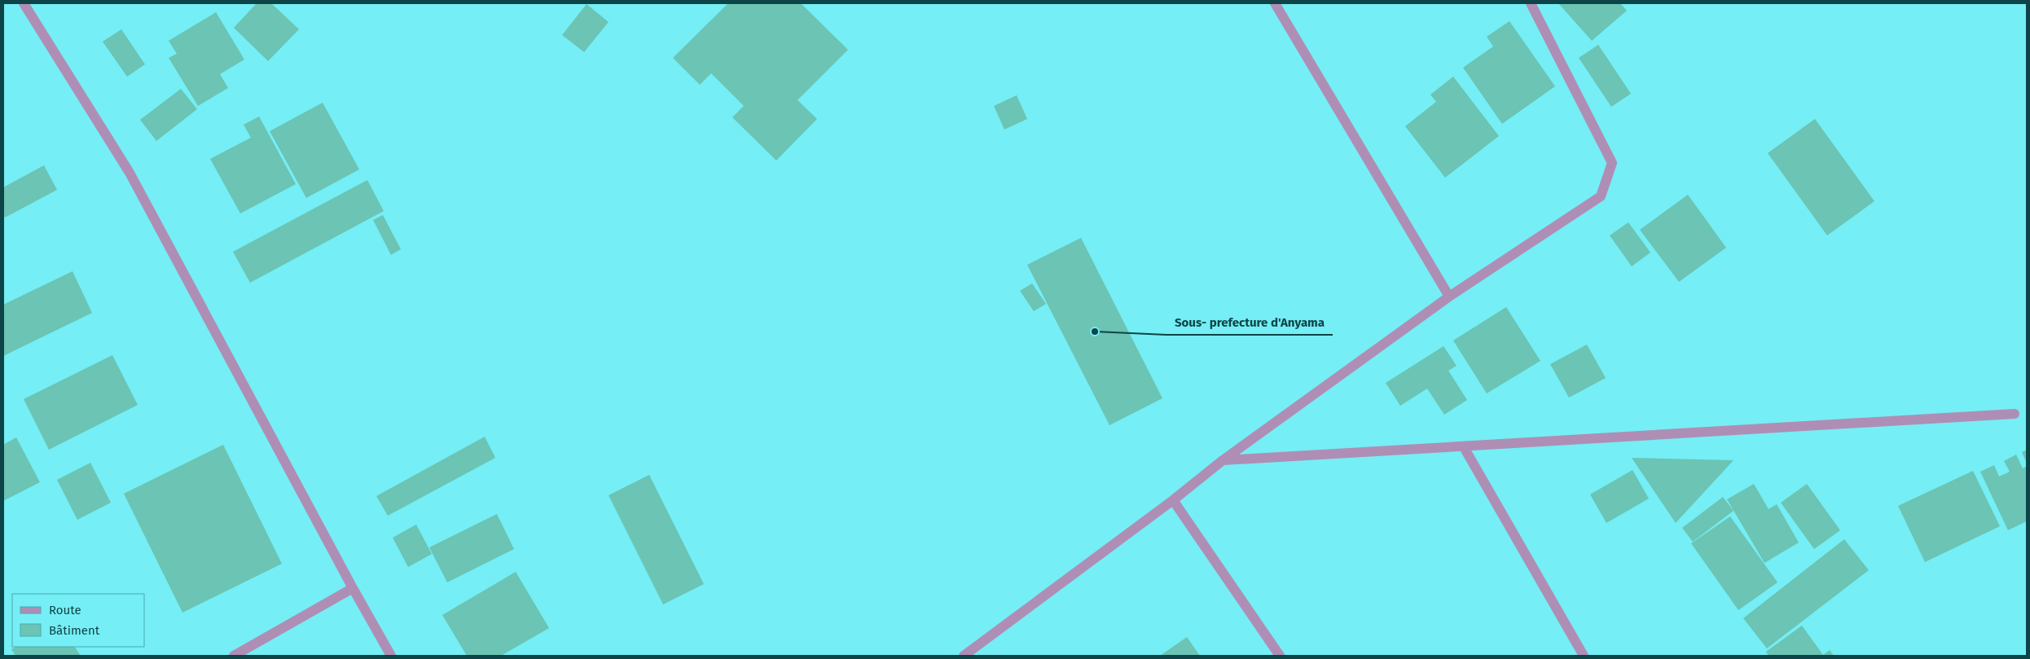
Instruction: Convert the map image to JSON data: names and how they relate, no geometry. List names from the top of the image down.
{
  "places": ["Sous- prefecture d'Anyama"],
  "legend": ["Route", "Bâtiment"]
}
